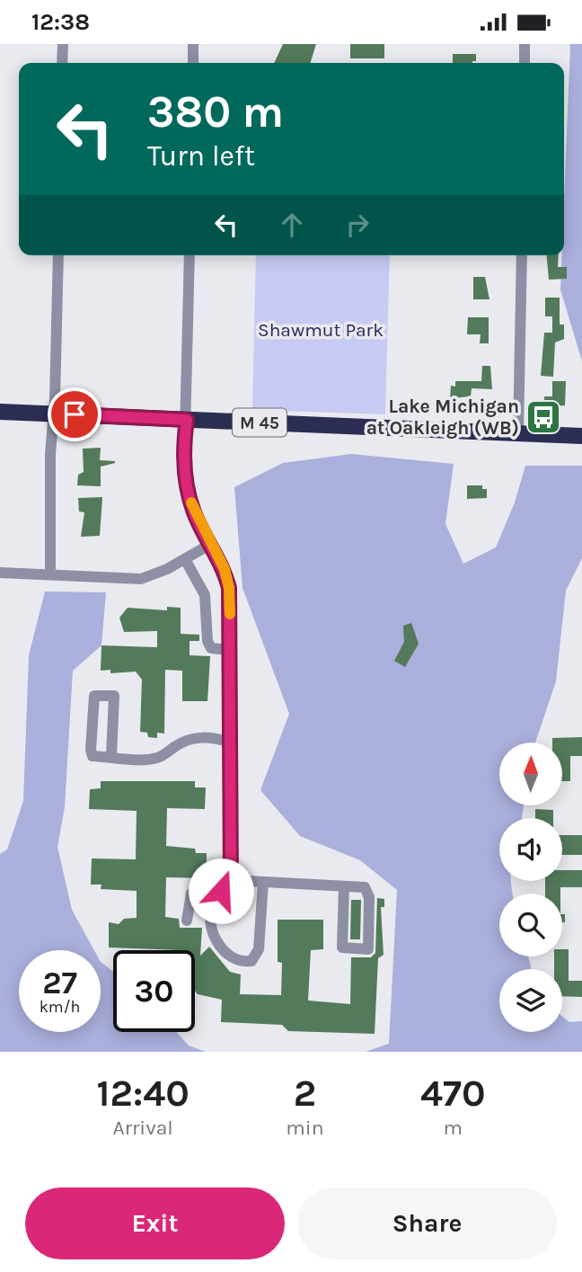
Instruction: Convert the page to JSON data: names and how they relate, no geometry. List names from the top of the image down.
{
  "streets": {
    "highway": ["M 45"]
  },
  "parks": ["Shawmut Park"],
  "places": {
    "bus stop": ["Lake Michigan at Oakleigh (WB)"]
  },
  "north": "top",
  "page": {
    "status": "12:38",
    "turn": ["380 m", "Turn left"],
    "speed": "27 km/h",
    "limit": "30",
    "eta": [
      "12:40",
      "Arrival",
      "2",
      "min",
      "470",
      "m"
    ],
    "buttons": ["Exit", "Share"]
  }
}
